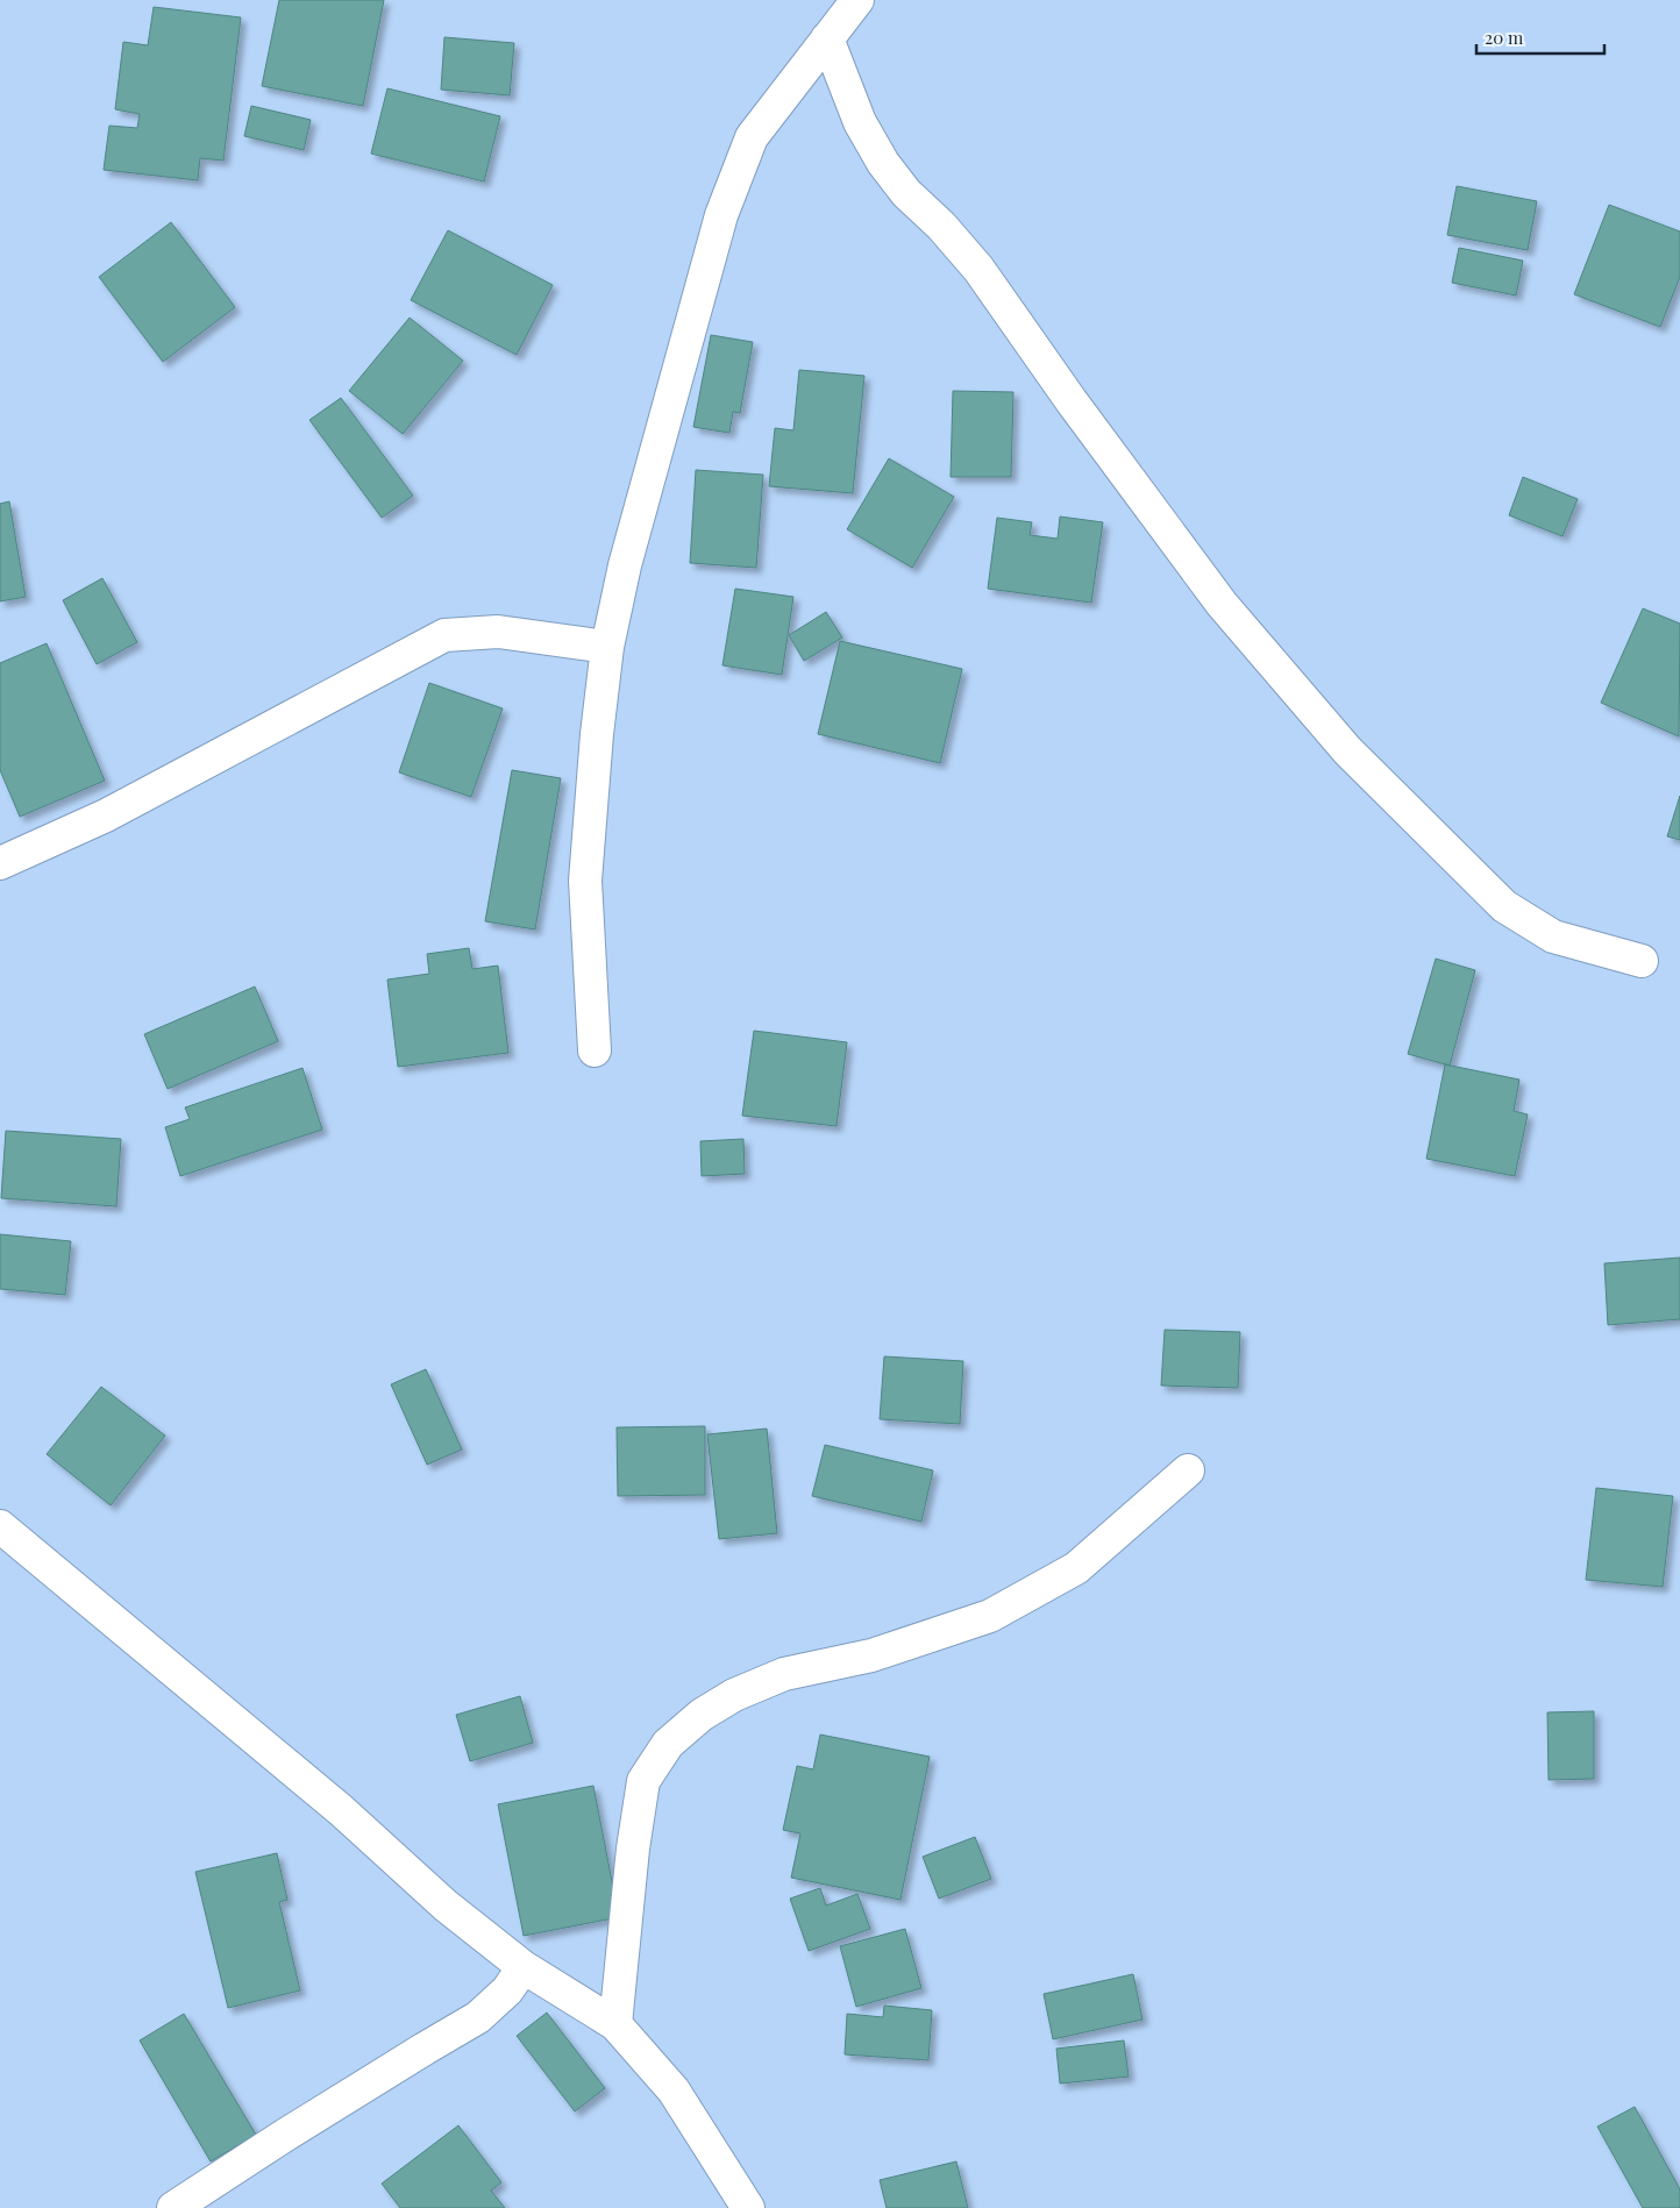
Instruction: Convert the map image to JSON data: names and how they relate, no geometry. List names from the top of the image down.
{
  "scale_bar": "20 m"
}
